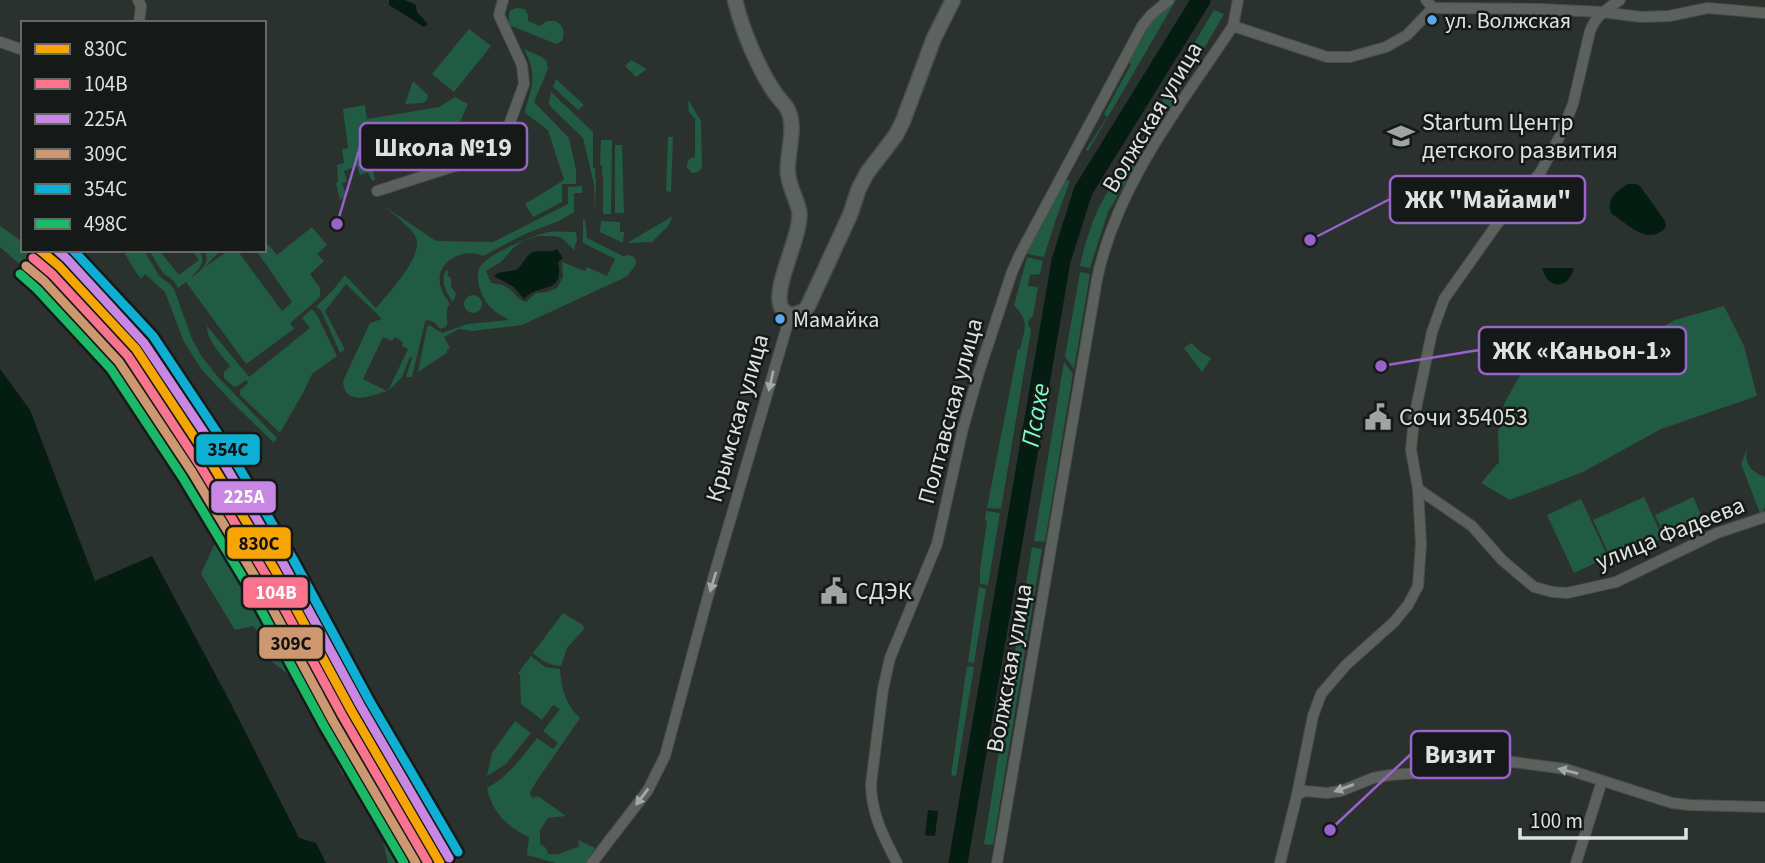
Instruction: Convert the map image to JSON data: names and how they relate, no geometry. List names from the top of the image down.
{
  "streets": {
    "street": [
      "Волжская улица",
      "Полтавская улица",
      "Крымская улица",
      "улица Фадеева"
    ]
  },
  "one_way": ["Крымская улица"],
  "water": ["Псахе"],
  "places": {
    "other": [
      "ул. Волжская",
      "Школа №19",
      "ЖК \"Майами\"",
      "Мамайка",
      "ЖК «Каньон-1»",
      "Визит"
    ],
    "school or university": ["Startum Центр детского развития"],
    "public building": ["Сочи 354053", "СДЭК"]
  },
  "lines": [
    "transit line 830С",
    "transit line 225А",
    "transit line 354С",
    "transit line 104В",
    "transit line 309С",
    "transit line 498С"
  ],
  "legend": [
    "830С",
    "104В",
    "225А",
    "309С",
    "354С",
    "498С"
  ],
  "scale_bar": "100 m"
}
